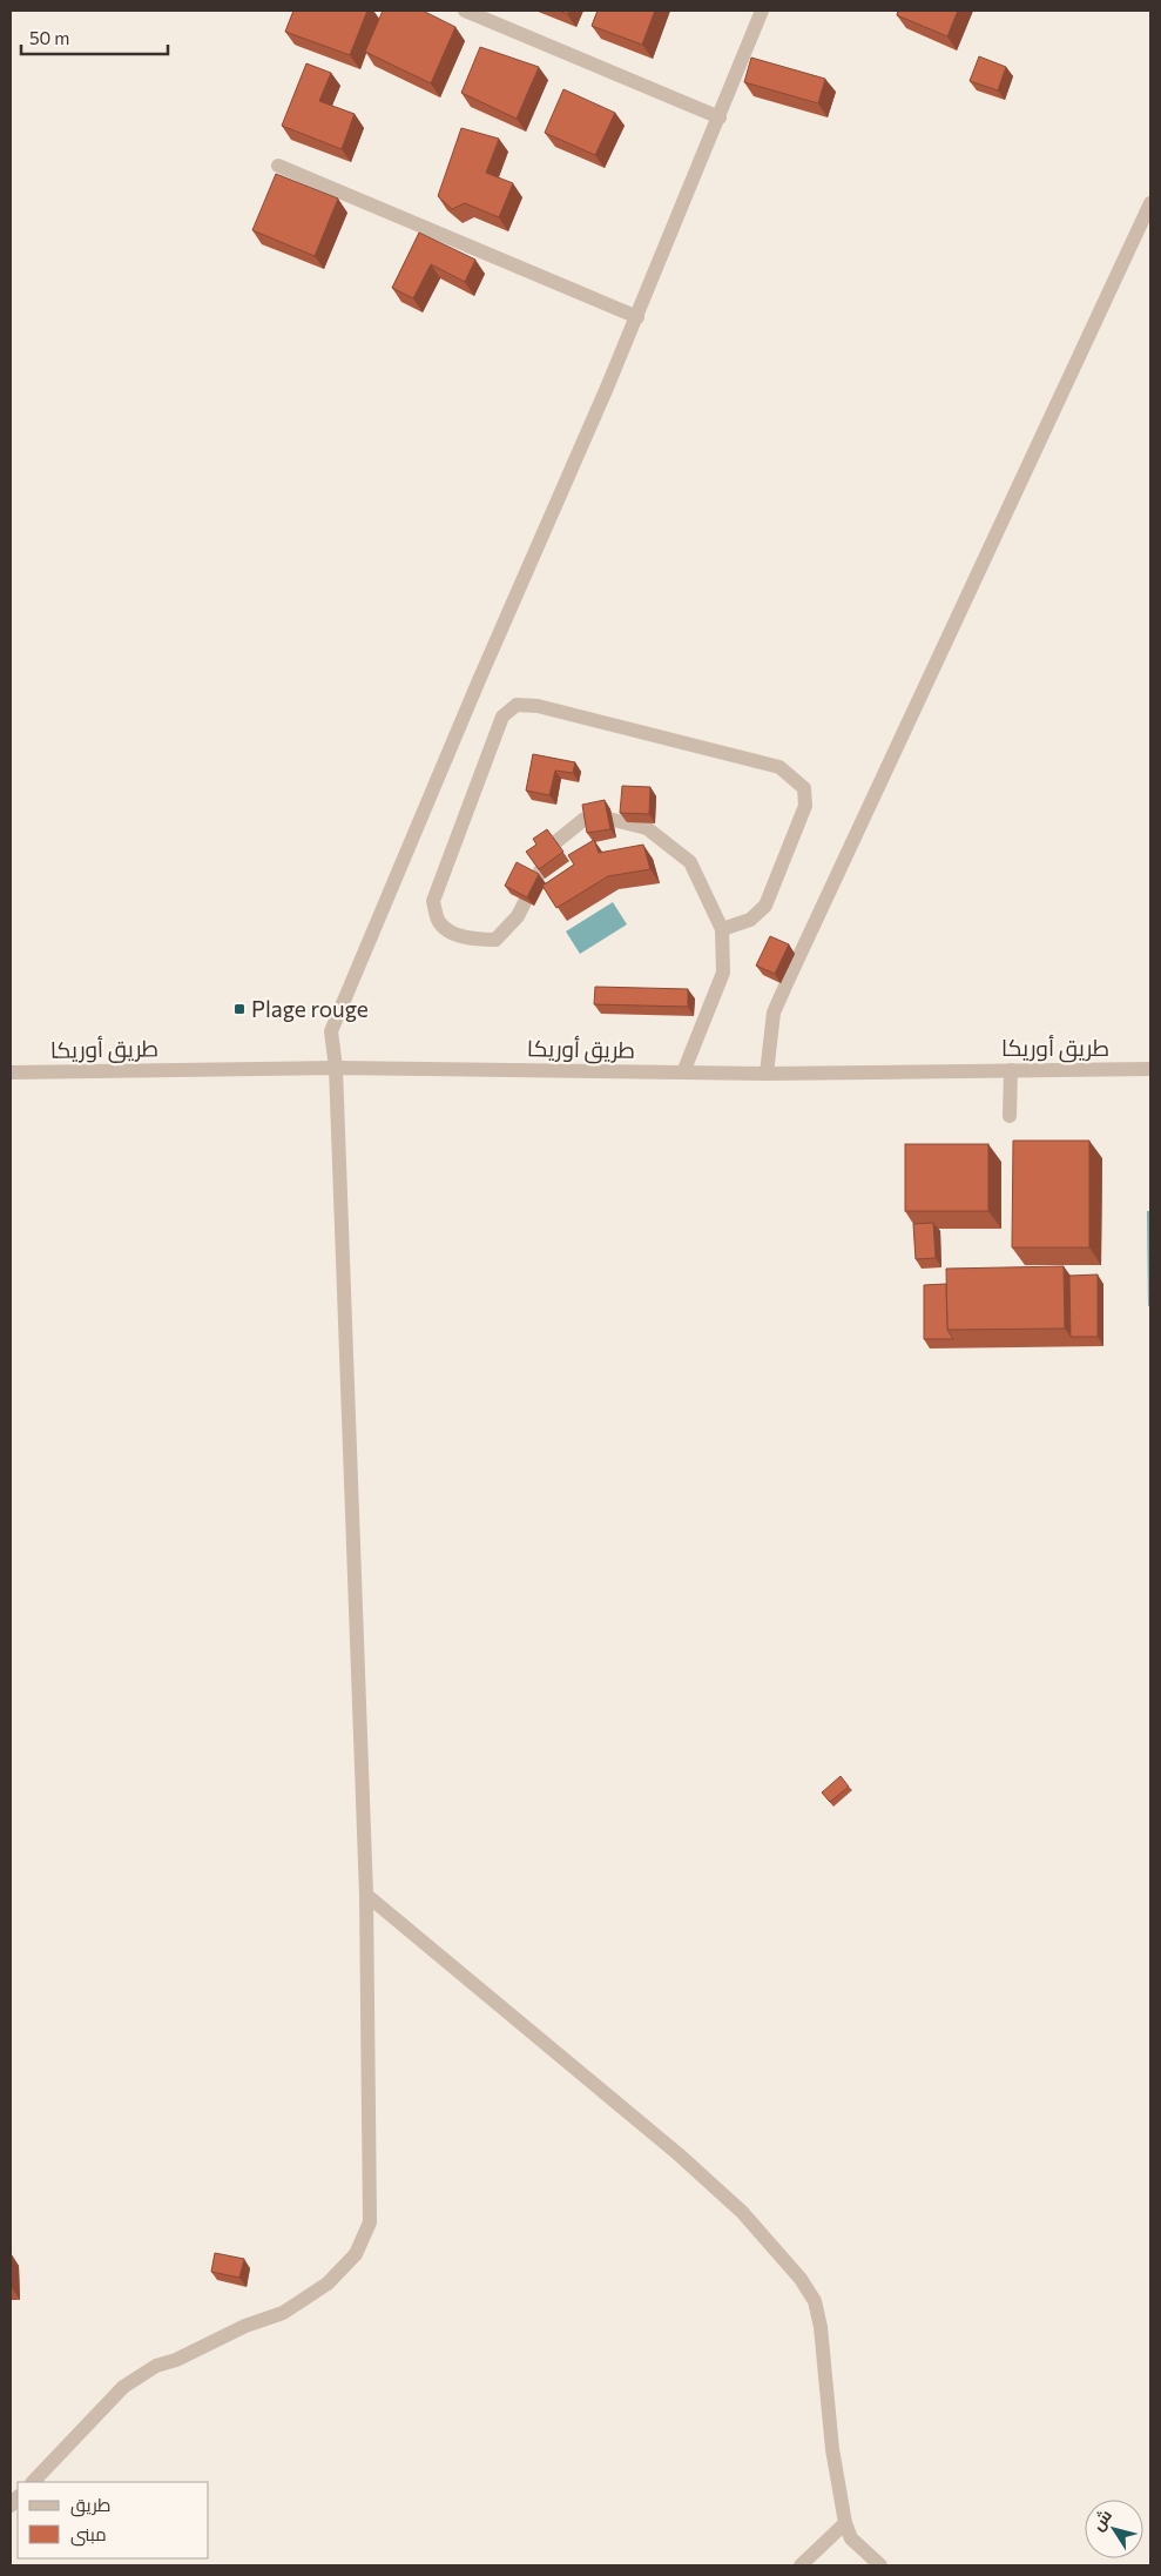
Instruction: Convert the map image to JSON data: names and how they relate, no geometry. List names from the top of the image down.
{
  "streets": {
    "street": ["طريق أوريكا"]
  },
  "places": {
    "transit": ["Plage rouge"]
  },
  "legend": ["طريق", "مبنى"],
  "scale_bar": "50 m",
  "north": "top left"
}
